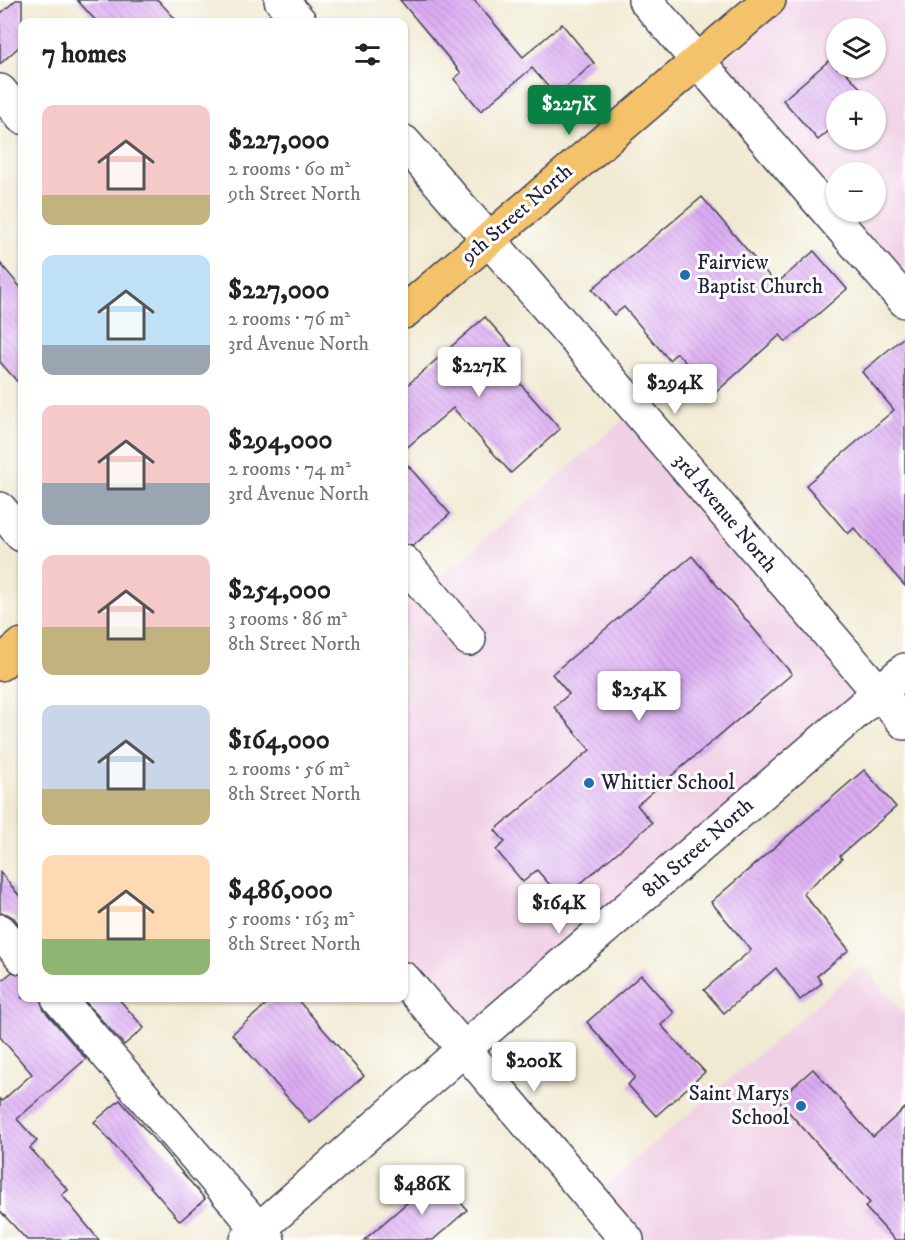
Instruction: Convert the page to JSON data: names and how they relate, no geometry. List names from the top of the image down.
{
  "streets": {
    "main road": ["9th Street North"],
    "street": ["3rd Avenue North", "8th Street North"]
  },
  "crossings": [
    ["9th Street North", "3rd Avenue North"],
    ["3rd Avenue North", "8th Street North"]
  ],
  "places": ["Fairview Baptist Church", "Whittier School", "Saint Marys School"],
  "page": {
    "map_buttons": ["+", "−"],
    "heading": "7 homes",
    "price": [
      "$227K",
      "$227K",
      "$294K",
      "$254K",
      "$164K",
      "$200K",
      "$486K"
    ],
    "list": [
      {
        "name": "$227,000",
        "note": "2 rooms · 60 m² · 9th Street North"
      },
      {
        "name": "$227,000",
        "note": "2 rooms · 76 m² · 3rd Avenue North"
      },
      {
        "name": "$294,000",
        "note": "2 rooms · 74 m² · 3rd Avenue North"
      },
      {
        "name": "$254,000",
        "note": "3 rooms · 86 m² · 8th Street North"
      },
      {
        "name": "$164,000",
        "note": "2 rooms · 56 m² · 8th Street North"
      },
      {
        "name": "$486,000",
        "note": "5 rooms · 163 m² · 8th Street North"
      }
    ]
  }
}
